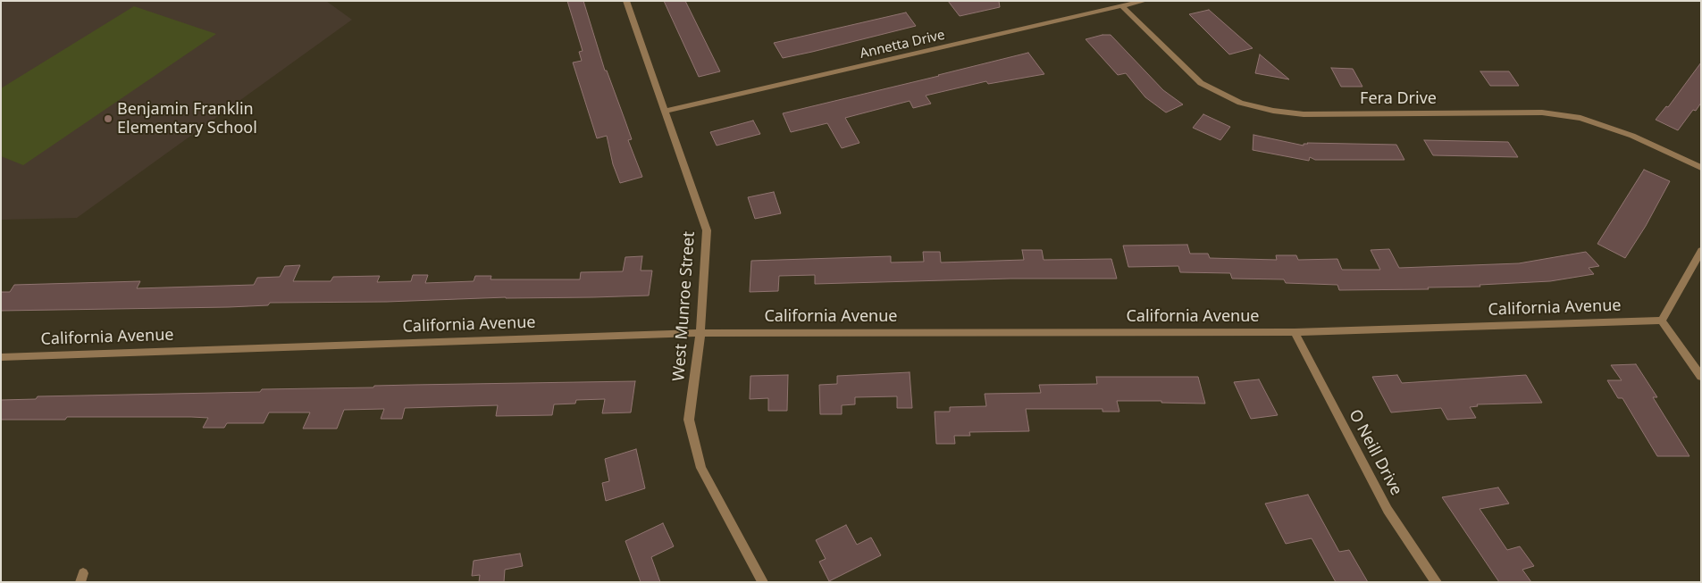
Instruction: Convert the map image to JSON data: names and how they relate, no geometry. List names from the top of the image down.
{
  "streets": {
    "street": [
      "Annetta Drive",
      "Fera Drive",
      "West Munroe Street",
      "California Avenue",
      "O Neill Drive"
    ]
  },
  "crossings": [
    ["Annetta Drive", "Fera Drive"],
    ["Annetta Drive", "West Munroe Street"],
    ["West Munroe Street", "California Avenue"],
    ["California Avenue", "O Neill Drive"]
  ],
  "places": ["Benjamin Franklin Elementary School"]
}
